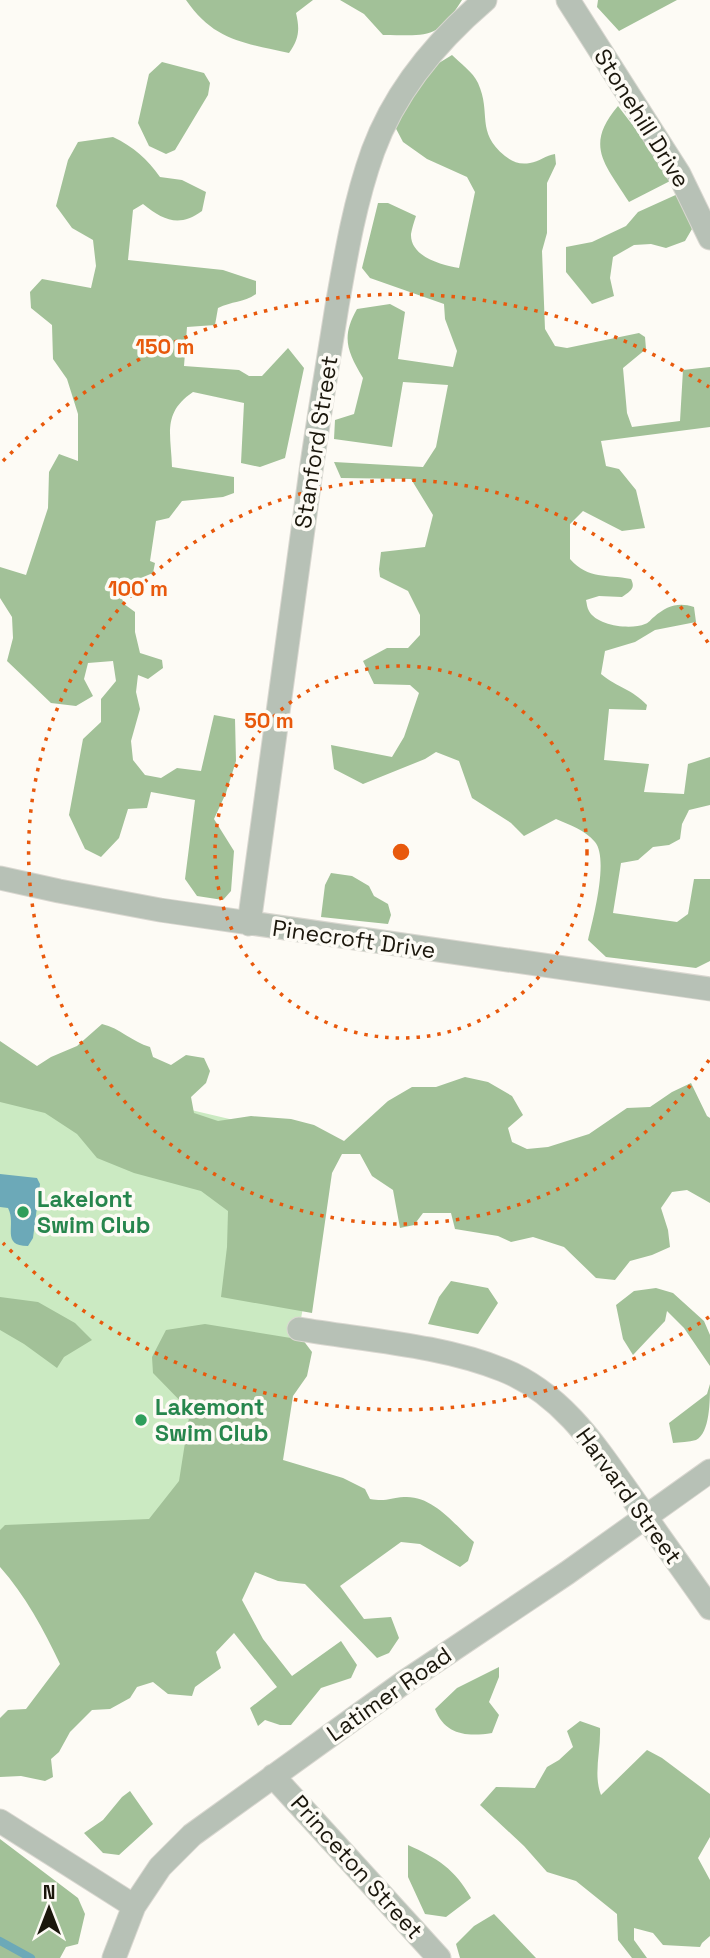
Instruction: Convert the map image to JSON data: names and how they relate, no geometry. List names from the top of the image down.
{
  "streets": {
    "street": [
      "Stonehill Drive",
      "Stanford Street",
      "Pinecroft Drive",
      "Harvard Street",
      "Latimer Road",
      "Princeton Street"
    ]
  },
  "crossings": [
    ["Stanford Street", "Pinecroft Drive"],
    ["Harvard Street", "Latimer Road"],
    ["Latimer Road", "Princeton Street"]
  ],
  "places": ["Lakelont Swim Club", "Lakemont Swim Club"],
  "north": "top",
  "rings": ["150 m", "100 m", "50 m"]
}
